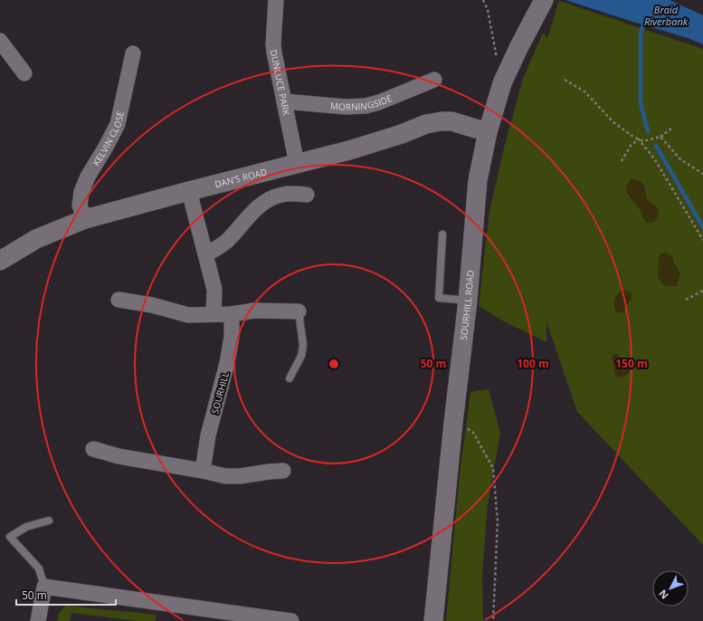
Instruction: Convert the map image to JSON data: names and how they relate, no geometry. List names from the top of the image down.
{
  "streets": {
    "street": [
      "DUNLUCE PARK",
      "MORNINGSIDE",
      "KELVIN CLOSE",
      "DAN'S ROAD",
      "SOURHILL ROAD",
      "SOURHILL"
    ]
  },
  "crossings": [
    ["DUNLUCE PARK", "MORNINGSIDE"],
    ["DUNLUCE PARK", "DAN'S ROAD"],
    ["KELVIN CLOSE", "DAN'S ROAD"],
    ["DAN'S ROAD", "SOURHILL ROAD"]
  ],
  "water": ["Braid Riverbank"],
  "scale_bar": "50 m",
  "north": "bottom left",
  "rings": ["50 m", "100 m", "150 m"]
}
